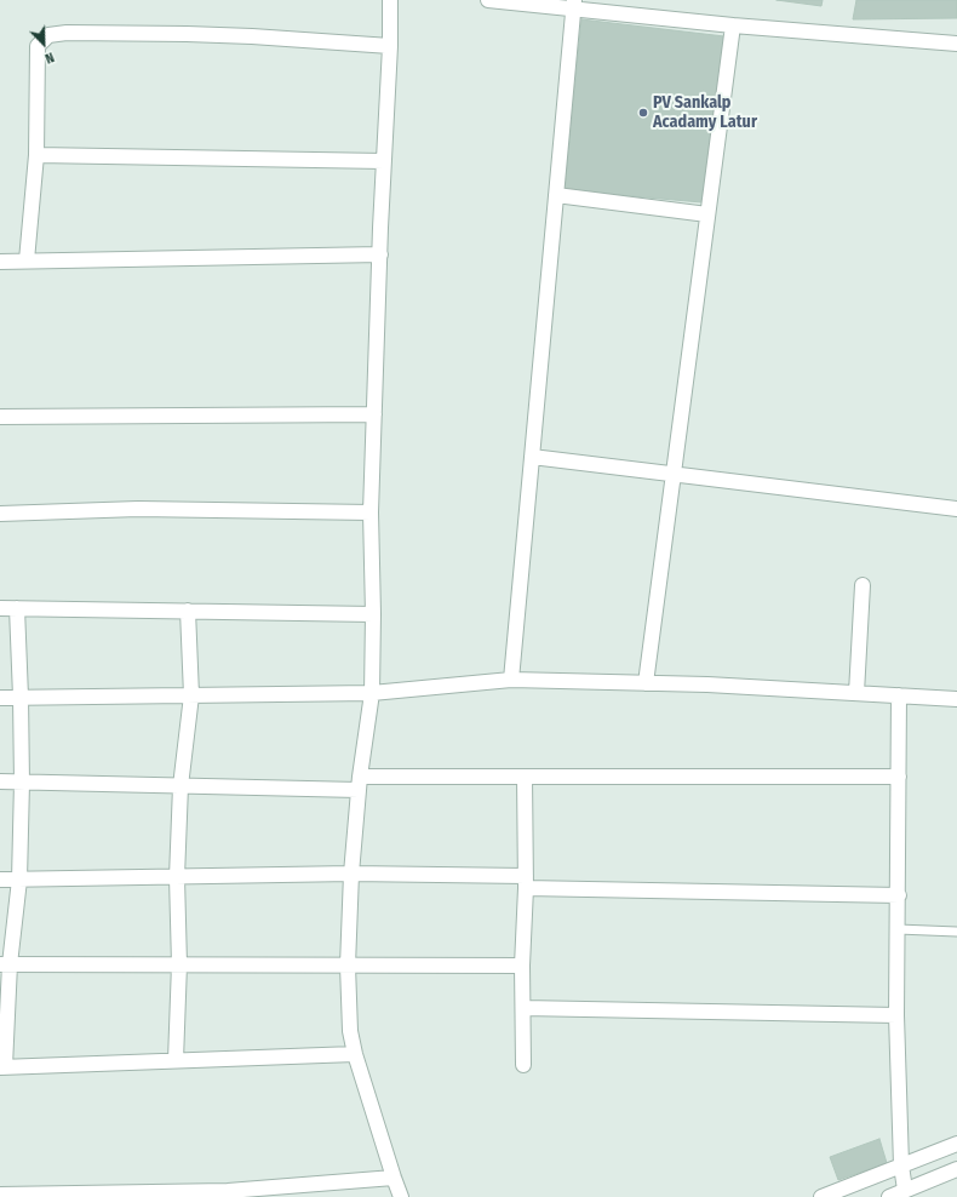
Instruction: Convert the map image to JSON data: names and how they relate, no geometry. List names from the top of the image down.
{
  "places": ["PV Sankalp Acadamy Latur"],
  "north": "bottom right"
}
